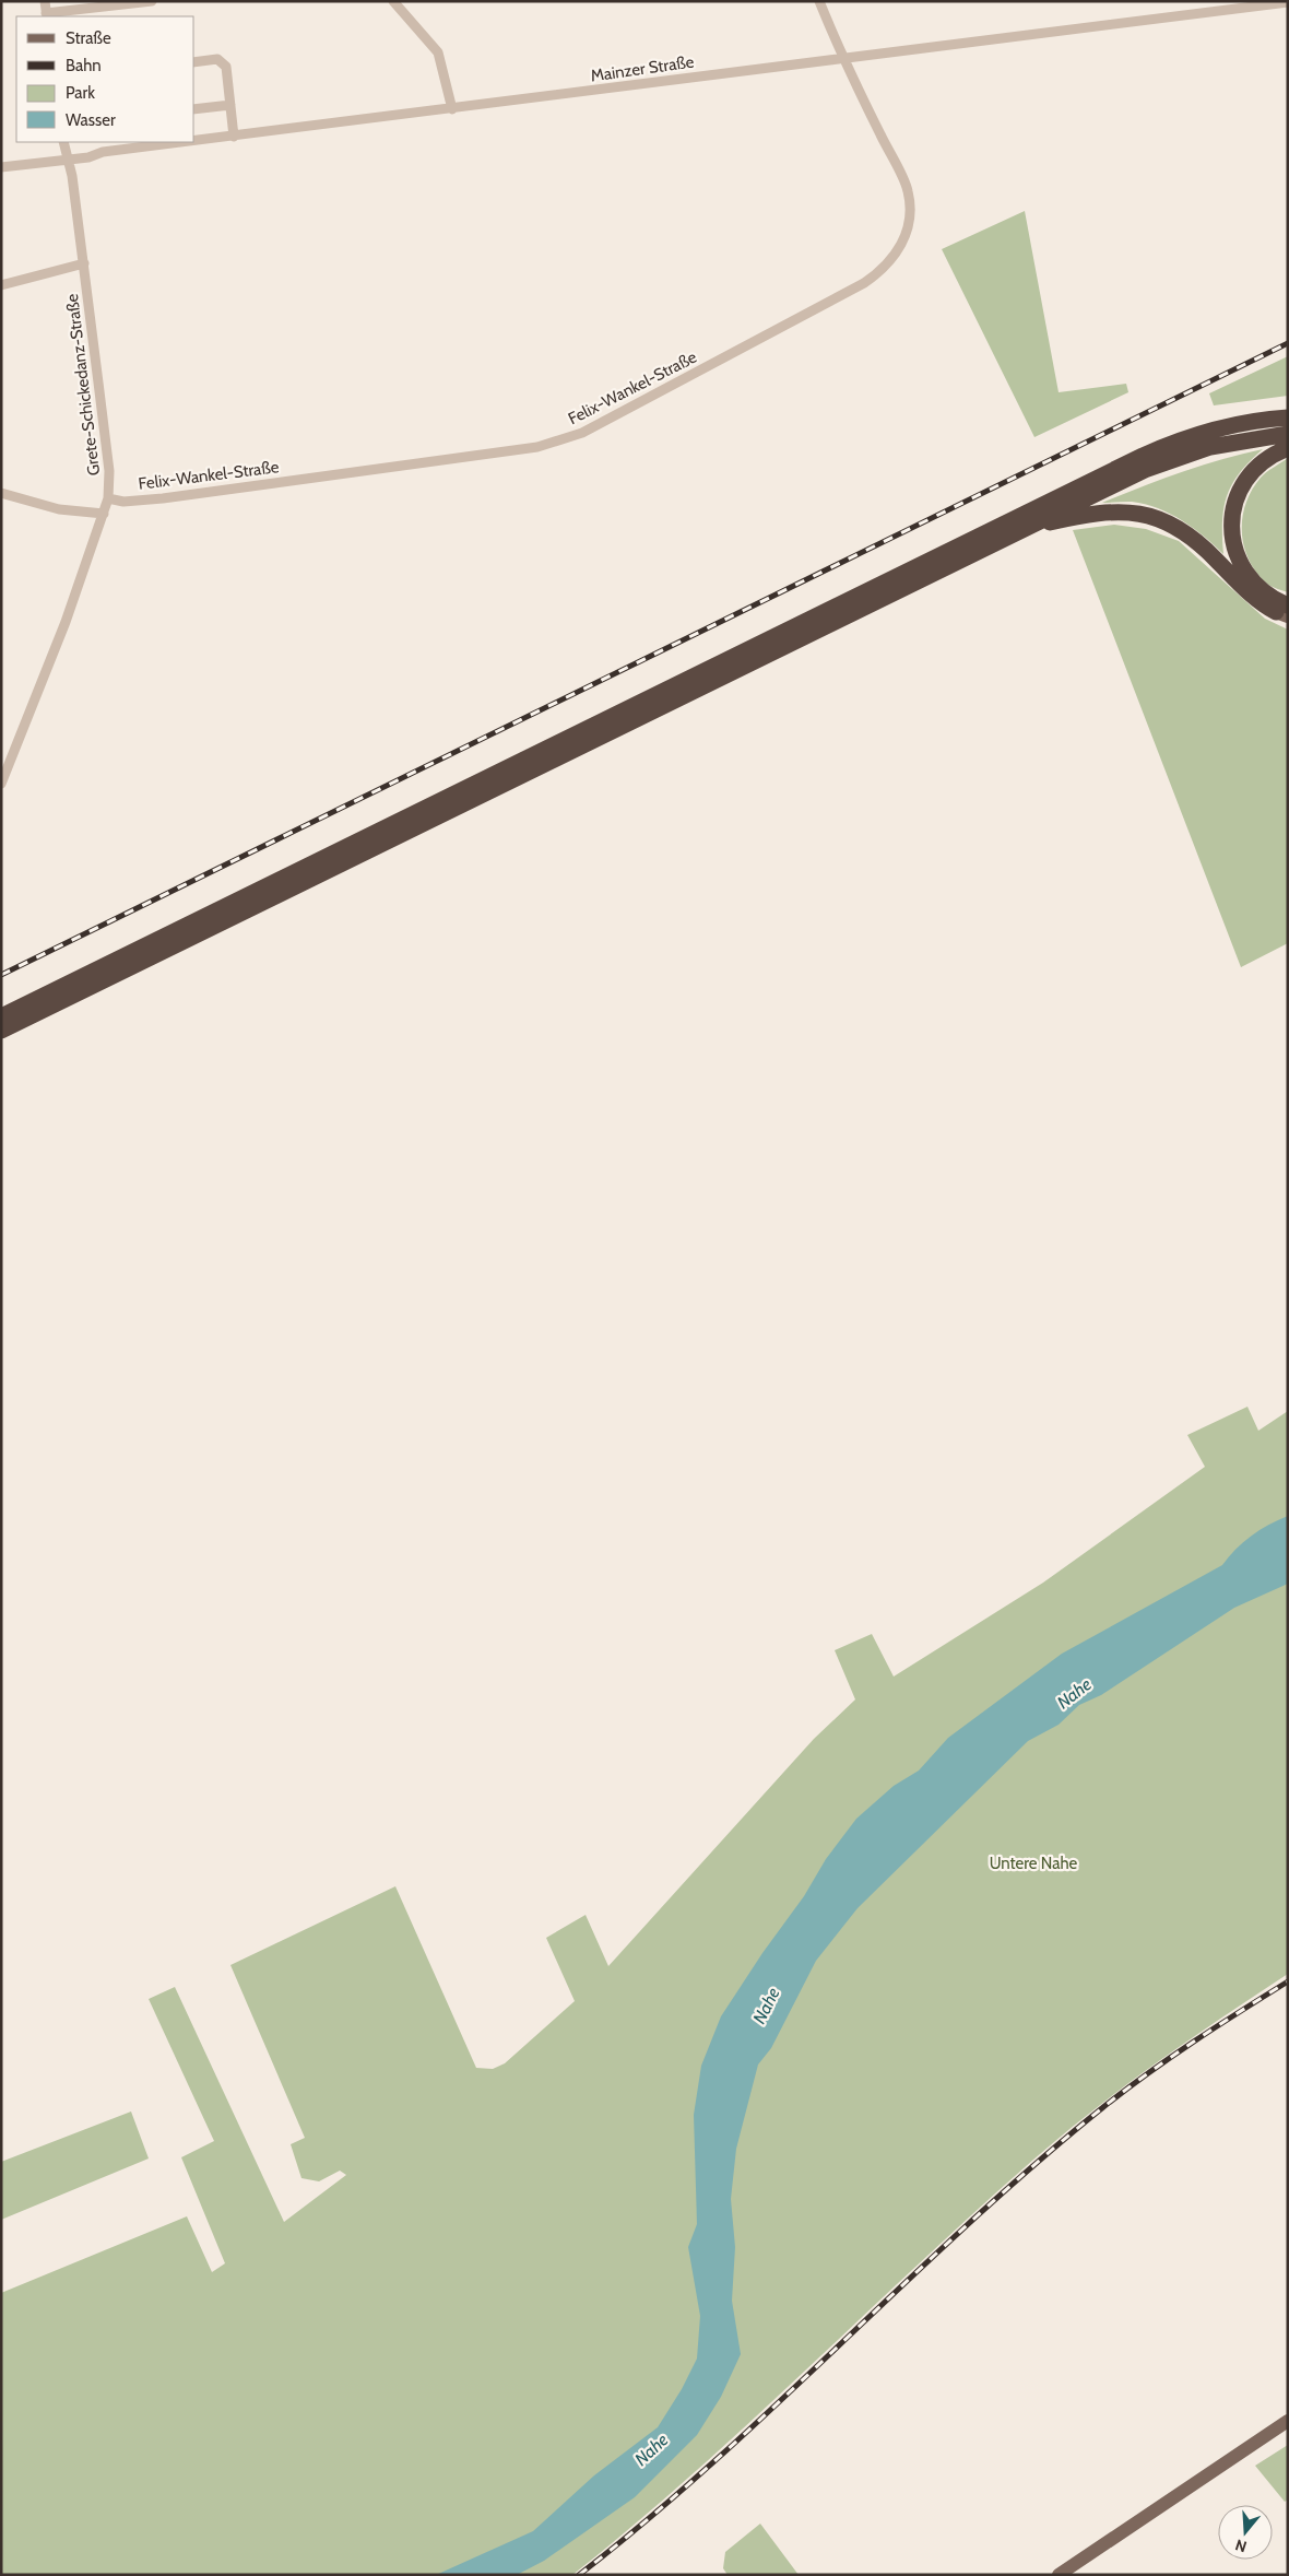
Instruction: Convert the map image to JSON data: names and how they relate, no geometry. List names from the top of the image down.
{
  "streets": {
    "street": ["Mainzer Straße", "Grete-Schickedanz-Straße", "Felix-Wankel-Straße"]
  },
  "crossings": [
    ["Mainzer Straße", "Grete-Schickedanz-Straße"],
    ["Mainzer Straße", "Felix-Wankel-Straße"],
    ["Grete-Schickedanz-Straße", "Felix-Wankel-Straße"]
  ],
  "water": ["Nahe"],
  "parks": ["Untere Nahe"],
  "legend": [
    "Straße",
    "Bahn",
    "Park",
    "Wasser"
  ],
  "north": "bottom"
}
